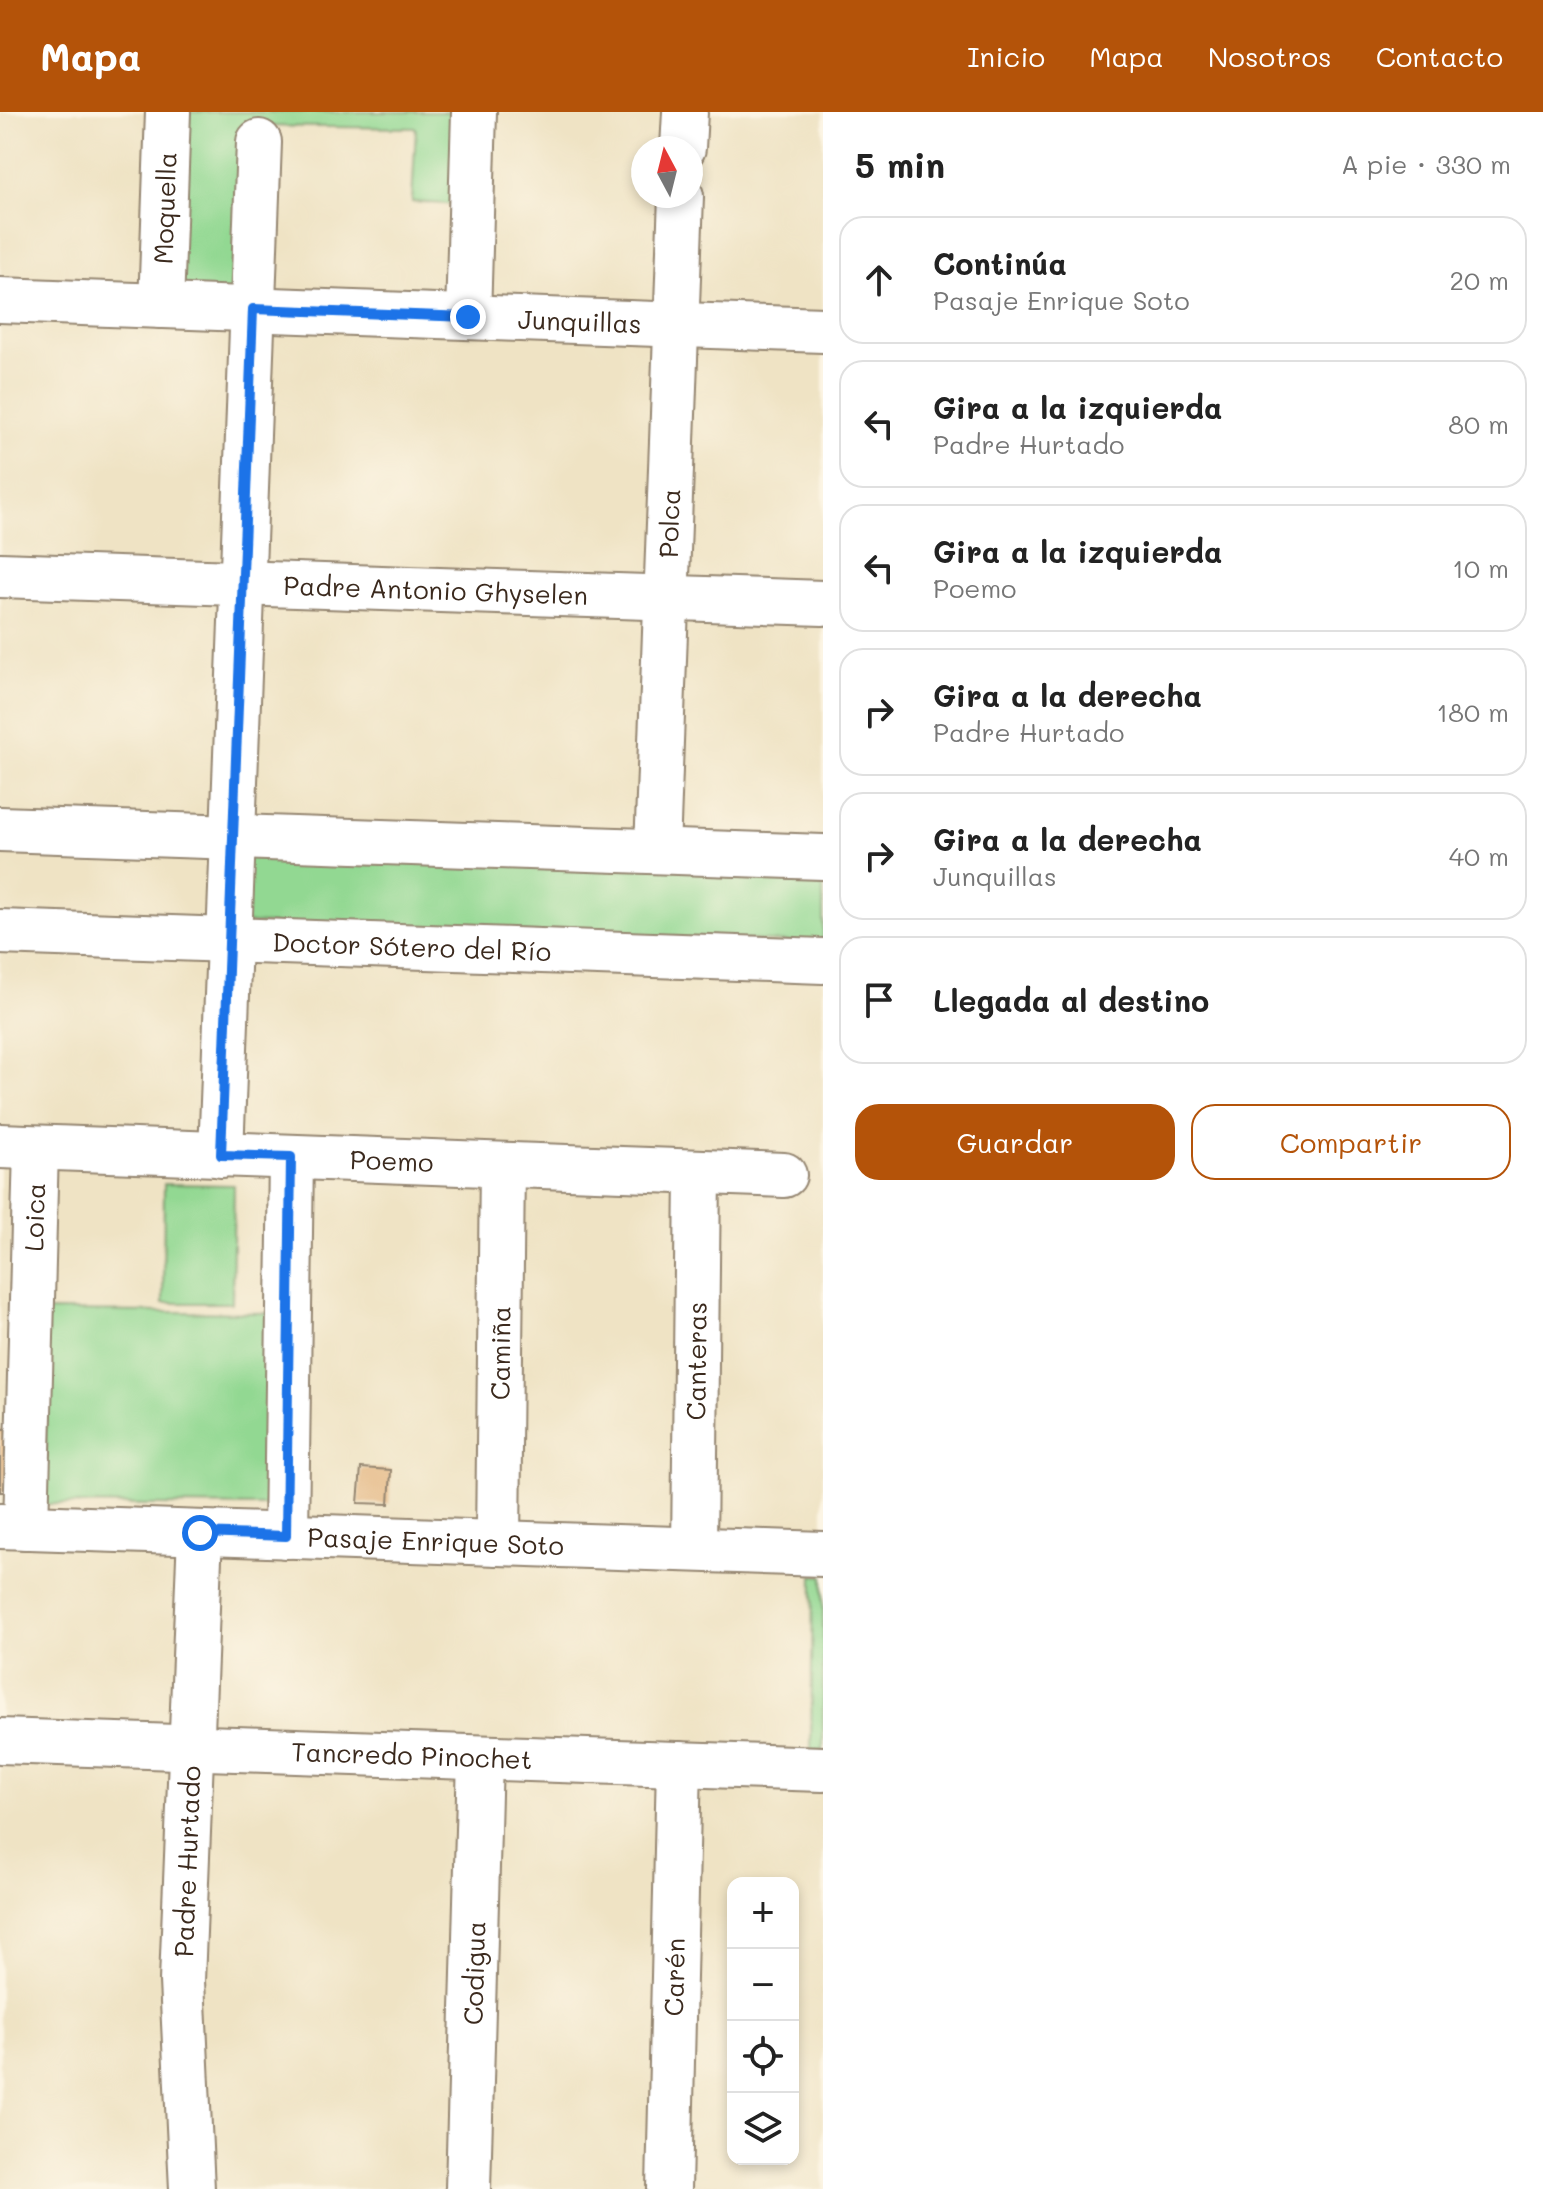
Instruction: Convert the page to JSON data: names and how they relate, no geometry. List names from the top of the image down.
{
  "streets": {
    "street": [
      "Moquella",
      "Junquillas",
      "Polca",
      "Padre Antonio Ghyselen",
      "Doctor Sótero del Río",
      "Poemo",
      "Loica",
      "Camiña",
      "Canteras",
      "Pasaje Enrique Soto",
      "Tancredo Pinochet",
      "Padre Hurtado",
      "Codigua",
      "Carén"
    ]
  },
  "crossings": [
    ["Moquella", "Junquillas"],
    ["Junquillas", "Polca"],
    ["Polca", "Padre Antonio Ghyselen"],
    ["Poemo", "Loica"],
    ["Poemo", "Camiña"],
    ["Poemo", "Canteras"],
    ["Loica", "Pasaje Enrique Soto"],
    ["Camiña", "Pasaje Enrique Soto"],
    ["Canteras", "Pasaje Enrique Soto"],
    ["Pasaje Enrique Soto", "Padre Hurtado"],
    ["Tancredo Pinochet", "Padre Hurtado"],
    ["Tancredo Pinochet", "Codigua"],
    ["Tancredo Pinochet", "Carén"]
  ],
  "north": "top",
  "page": {
    "header": "Mapa",
    "nav": [
      "Inicio",
      "Mapa",
      "Nosotros",
      "Contacto"
    ],
    "heading": ["5 min", "A pie · 330 m"],
    "list": [
      ["Continúa", "Pasaje Enrique Soto", "20 m"],
      ["Gira a la izquierda", "Padre Hurtado", "80 m"],
      ["Gira a la izquierda", "Poemo", "10 m"],
      ["Gira a la derecha", "Padre Hurtado", "180 m"],
      ["Gira a la derecha", "Junquillas", "40 m"],
      "Llegada al destino"
    ],
    "buttons": ["Guardar", "Compartir"],
    "map_buttons": ["+", "−"]
  }
}
